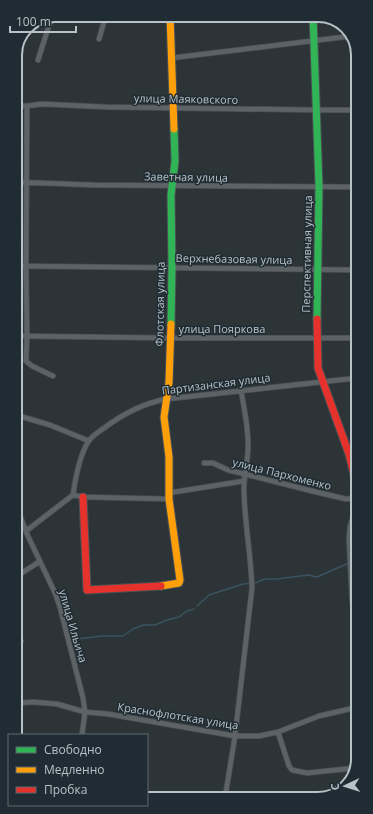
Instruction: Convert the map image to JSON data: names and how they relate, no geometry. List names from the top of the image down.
{
  "streets": {
    "street": [
      "улица Маяковского",
      "Заветная улица",
      "Перспективная улица",
      "Верхнебазовая улица",
      "Флотская улица",
      "улица Пояркова",
      "Партизанская улица",
      "улица Пархоменко",
      "улица Ильича",
      "Краснофлотская улица"
    ]
  },
  "crossings": [
    ["улица Маяковского", "Перспективная улица"],
    ["улица Маяковского", "Флотская улица"],
    ["Заветная улица", "Перспективная улица"],
    ["Заветная улица", "Флотская улица"],
    ["Перспективная улица", "Верхнебазовая улица"],
    ["Перспективная улица", "улица Пояркова"],
    ["Перспективная улица", "Партизанская улица"],
    ["Верхнебазовая улица", "Флотская улица"],
    ["Флотская улица", "улица Пояркова"],
    ["Флотская улица", "Партизанская улица"],
    ["Флотская улица", "улица Пархоменко"],
    ["Партизанская улица", "улица Пархоменко"],
    ["улица Ильича", "Краснофлотская улица"]
  ],
  "legend": ["Свободно", "Медленно", "Пробка"],
  "scale_bar": "100 m",
  "north": "left"
}
